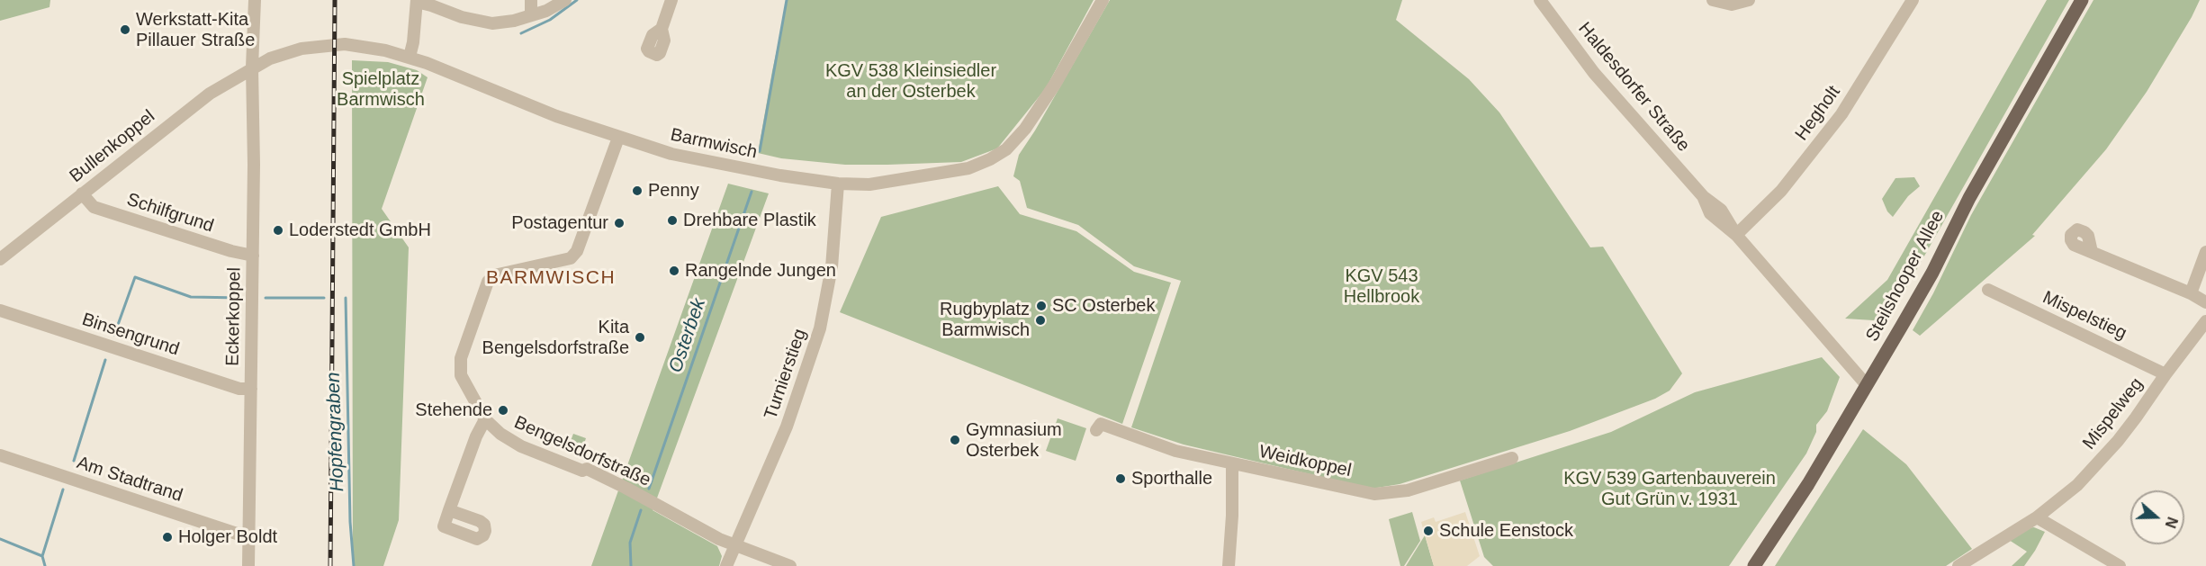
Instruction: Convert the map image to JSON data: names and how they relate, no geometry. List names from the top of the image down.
{
  "streets": {
    "main road": ["Steilshooper Allee"],
    "street": [
      "Haldesdorfer Straße",
      "Hegholt",
      "Barmwisch",
      "Bullenkoppel",
      "Schilfgrund",
      "Mispelstieg",
      "Eckerkoppel",
      "Binsengrund",
      "Turnierstieg",
      "Mispelweg",
      "Bengelsdorfstraße",
      "Weidkoppel",
      "Am Stadtrand"
    ]
  },
  "crossings": [
    ["Haldesdorfer Straße", "Hegholt"],
    ["Haldesdorfer Straße", "Steilshooper Allee"],
    ["Barmwisch", "Bullenkoppel"],
    ["Barmwisch", "Eckerkoppel"],
    ["Barmwisch", "Turnierstieg"],
    ["Barmwisch", "Bengelsdorfstraße"],
    ["Bullenkoppel", "Schilfgrund"],
    ["Bullenkoppel", "Eckerkoppel"],
    ["Schilfgrund", "Eckerkoppel"],
    ["Mispelstieg", "Mispelweg"],
    ["Eckerkoppel", "Binsengrund"],
    ["Eckerkoppel", "Am Stadtrand"],
    ["Turnierstieg", "Bengelsdorfstraße"]
  ],
  "districts": ["BARMWISCH"],
  "water": ["Osterbek", "Hopfengraben"],
  "parks": [
    "KGV 538 Kleinsiedler an der Osterbek",
    "Spielplatz Barmwisch",
    "KGV 543 Hellbrook",
    "KGV 539 Gartenbauverein Gut Grün v. 1931"
  ],
  "places": [
    "Werkstatt-Kita Pillauer Straße",
    "Penny",
    "Drehbare Plastik",
    "Postagentur",
    "Loderstedt GmbH",
    "Rangelnde Jungen",
    "SC Osterbek",
    "Rugbyplatz Barmwisch",
    "Kita Bengelsdorfstraße",
    "Stehende",
    "Gymnasium Osterbek",
    "Sporthalle",
    "Schule Eenstock",
    "Holger Boldt"
  ],
  "north": "right"
}
